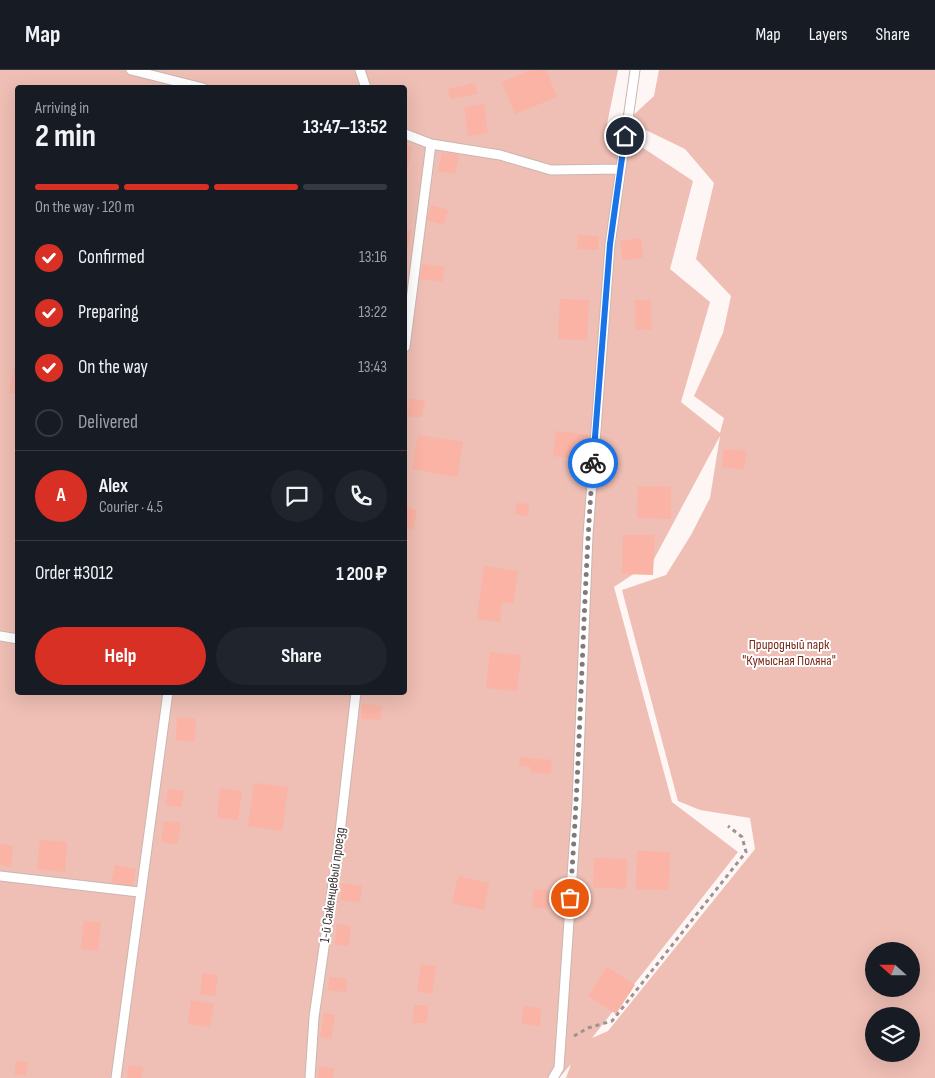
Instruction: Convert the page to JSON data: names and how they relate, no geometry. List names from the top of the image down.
{
  "streets": {
    "lane": ["1-й Саженцевый проезд"]
  },
  "parks": ["Природный парк \"Кумысная Поляна\""],
  "north": "left",
  "page": {
    "header": "Map",
    "nav": ["Map", "Layers", "Share"],
    "heading": ["2 min", "Arriving in", "13:47–13:52"],
    "panel": [
      "Alex",
      "Courier · 4.5",
      "Order #3012",
      "1 200 ₽"
    ],
    "bar": "On the way · 120 m",
    "list": [
      ["Confirmed", "13:16"],
      ["Preparing", "13:22"],
      ["On the way", "13:43"],
      "Delivered"
    ],
    "round": "A",
    "buttons": ["Help", "Share"]
  }
}
